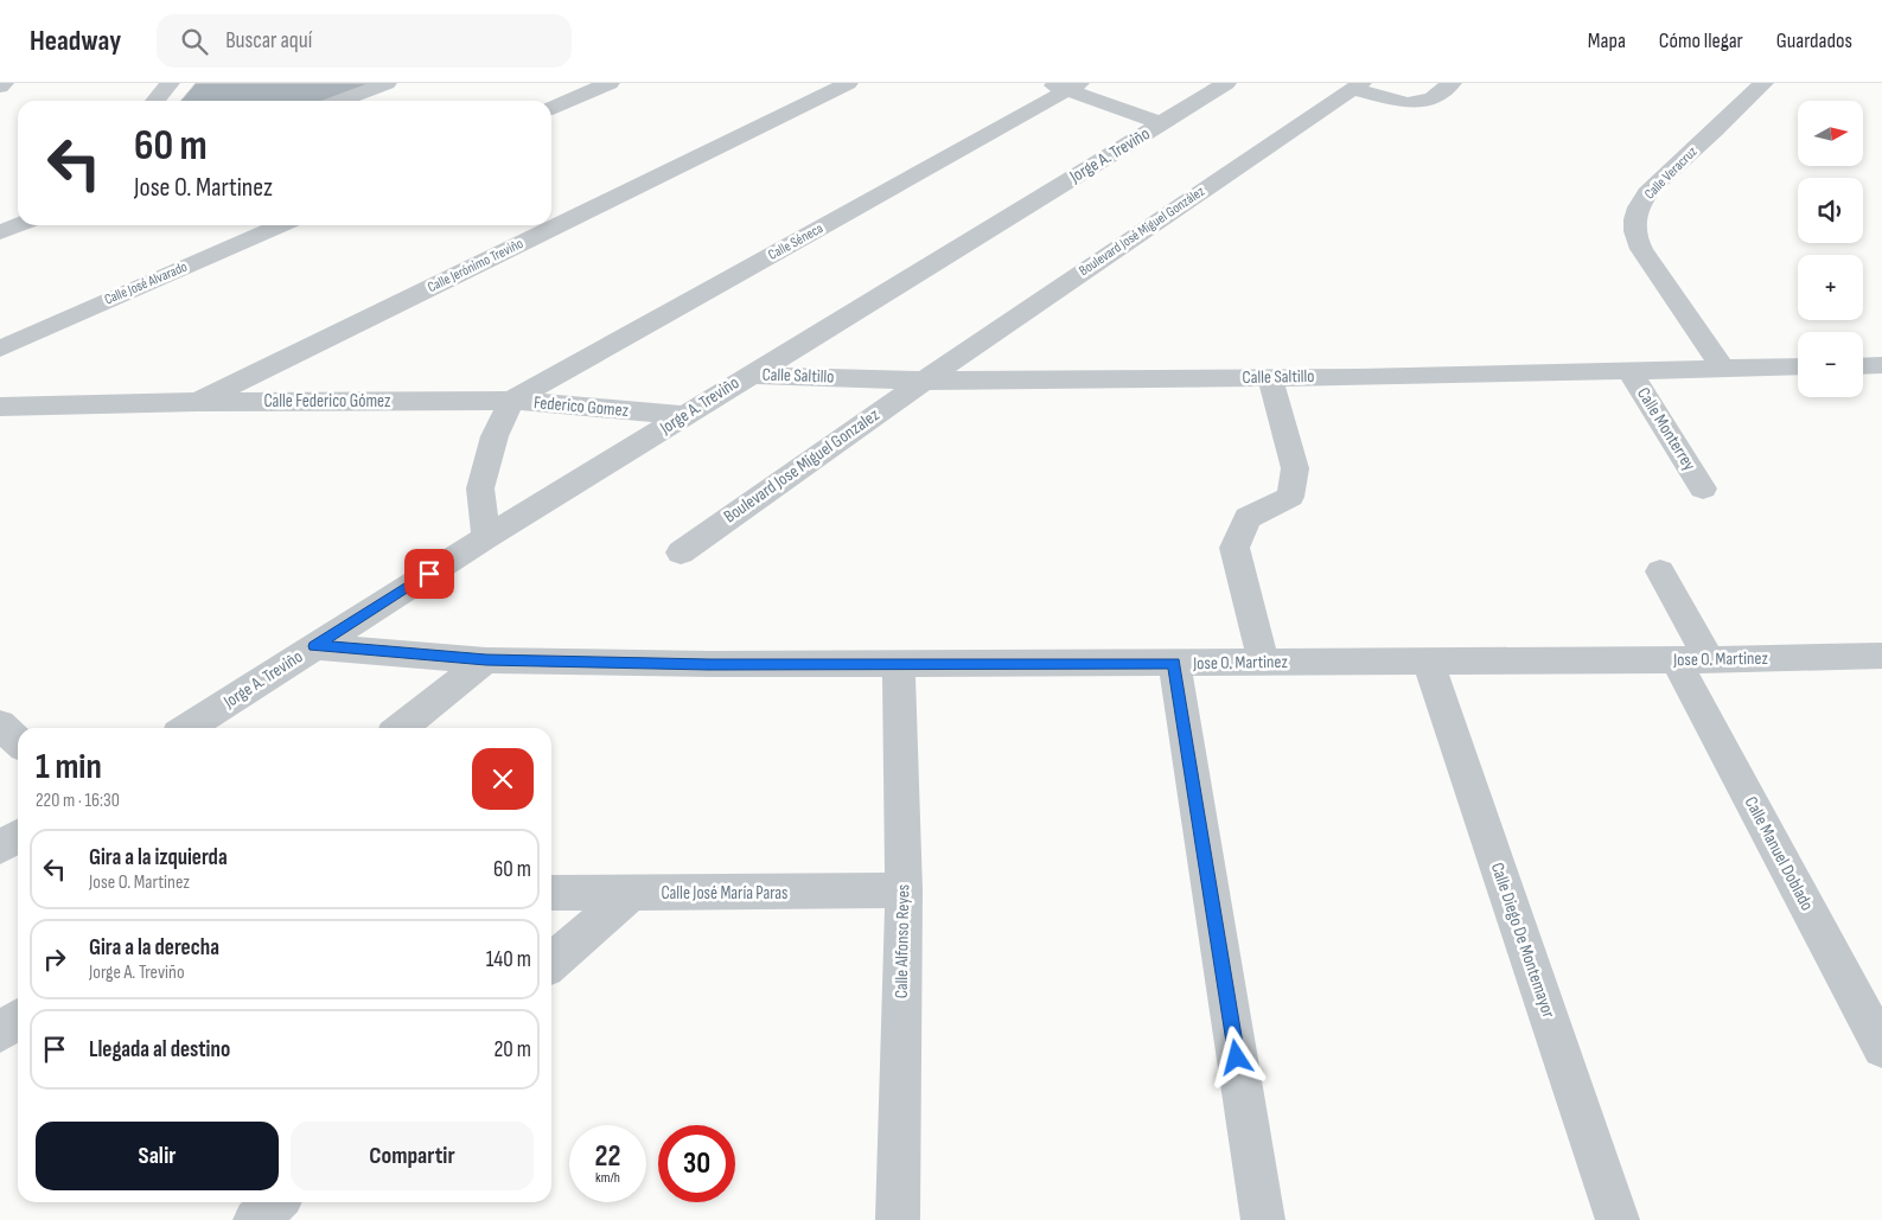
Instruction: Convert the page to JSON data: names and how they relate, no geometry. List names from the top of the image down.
{
  "streets": {
    "street": [
      "Jorge A. Treviño",
      "Calle Veracruz",
      "Boulevard José Miguel González",
      "Calle Séneca",
      "Calle Jerónimo Treviño",
      "Calle José Alvarado",
      "Calle Saltillo",
      "Calle Federico Gómez",
      "Federico Gomez",
      "Calle Monterrey",
      "Boulevard Jose Miguel Gonzalez",
      "Jose O. Martinez",
      "Calle Manuel Doblado",
      "Calle José María Paras",
      "Calle Diego De Montemayor",
      "Calle Alfonso Reyes"
    ]
  },
  "crossings": [
    ["Jorge A. Treviño", "Calle Saltillo"],
    ["Jorge A. Treviño", "Federico Gomez"],
    ["Jorge A. Treviño", "Jose O. Martinez"],
    ["Calle Veracruz", "Calle Saltillo"],
    ["Boulevard José Miguel González", "Calle Saltillo"],
    ["Boulevard José Miguel González", "Boulevard Jose Miguel Gonzalez"],
    ["Calle Séneca", "Calle Federico Gómez"],
    ["Calle Séneca", "Federico Gomez"],
    ["Calle Jerónimo Treviño", "Calle Federico Gómez"],
    ["Calle Saltillo", "Calle Monterrey"],
    ["Calle Saltillo", "Boulevard Jose Miguel Gonzalez"],
    ["Calle Federico Gómez", "Federico Gomez"],
    ["Jose O. Martinez", "Calle Manuel Doblado"],
    ["Jose O. Martinez", "Calle Diego De Montemayor"],
    ["Jose O. Martinez", "Calle Alfonso Reyes"],
    ["Calle José María Paras", "Calle Alfonso Reyes"]
  ],
  "north": "right",
  "page": {
    "header": "Headway",
    "search": "Buscar aquí",
    "nav": ["Mapa", "Cómo llegar", "Guardados"],
    "map_buttons": ["+", "−"],
    "turn": ["60 m", "Jose O. Martinez"],
    "heading": ["1 min", "220 m · 16:30"],
    "list": [
      {
        "name": "Gira a la izquierda",
        "note": "Jose O. Martinez",
        "value": "60 m"
      },
      {
        "name": "Gira a la derecha",
        "note": "Jorge A. Treviño",
        "value": "140 m"
      },
      {
        "name": "Llegada al destino",
        "value": "20 m"
      }
    ],
    "buttons": ["Salir", "Compartir"],
    "speed": "22 km/h",
    "limit": "30"
  }
}
